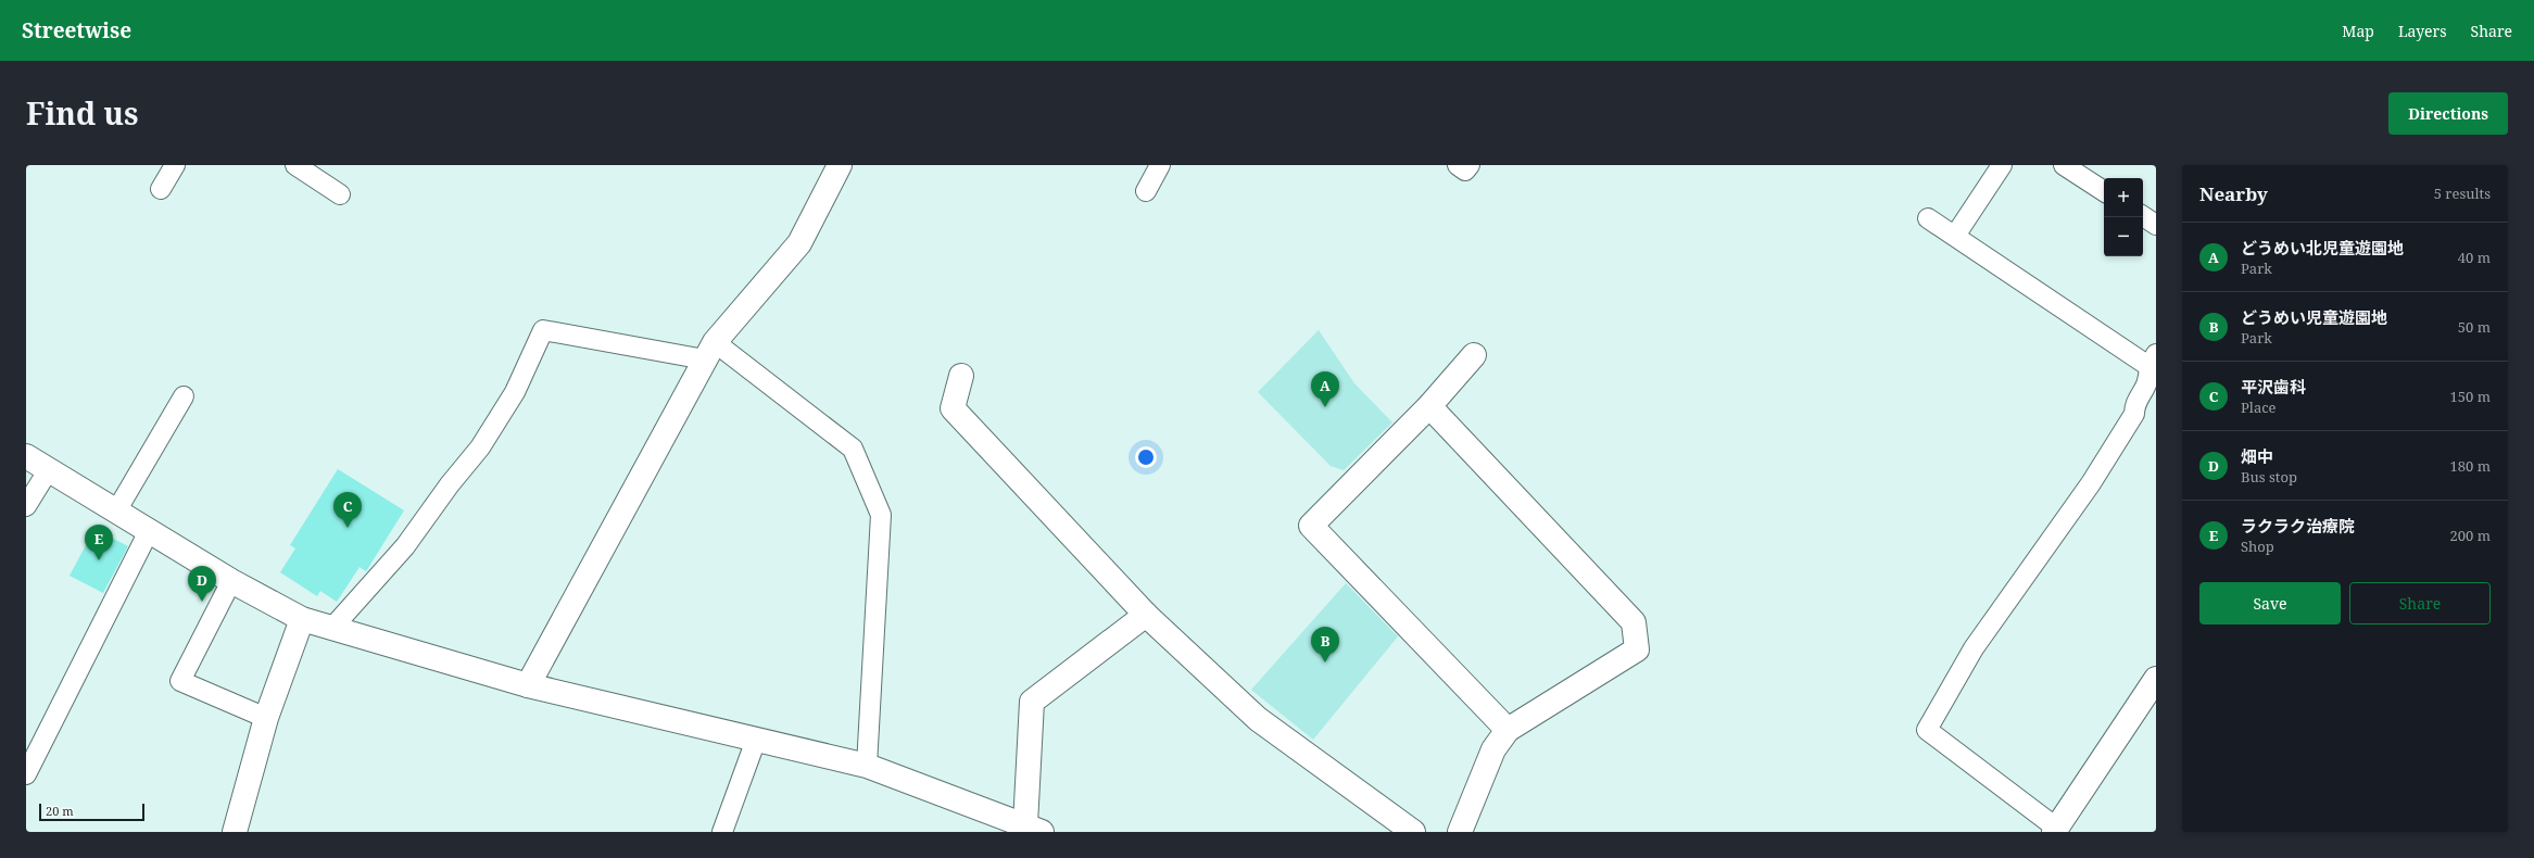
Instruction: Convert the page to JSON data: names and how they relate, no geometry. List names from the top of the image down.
{
  "scale_bar": "20 m",
  "page": {
    "header": "Streetwise",
    "nav": ["Map", "Layers", "Share"],
    "title": "Find us",
    "buttons": [
      "Directions",
      ["Save", "Share"]
    ],
    "heading": ["Nearby", "5 results"],
    "map_buttons": ["+", "−"],
    "list": [
      {
        "mark": "A",
        "name": "どうめい北児童遊園地",
        "note": "Park",
        "value": "40 m"
      },
      {
        "mark": "B",
        "name": "どうめい児童遊園地",
        "note": "Park",
        "value": "50 m"
      },
      {
        "mark": "C",
        "name": "平沢歯科",
        "note": "Place",
        "value": "150 m"
      },
      {
        "mark": "D",
        "name": "畑中",
        "note": "Bus stop",
        "value": "180 m"
      },
      {
        "mark": "E",
        "name": "ラクラク治療院",
        "note": "Shop",
        "value": "200 m"
      }
    ],
    "pins": [
      "A",
      "C",
      "E",
      "D",
      "B"
    ],
    "scale": "20 m"
  }
}
